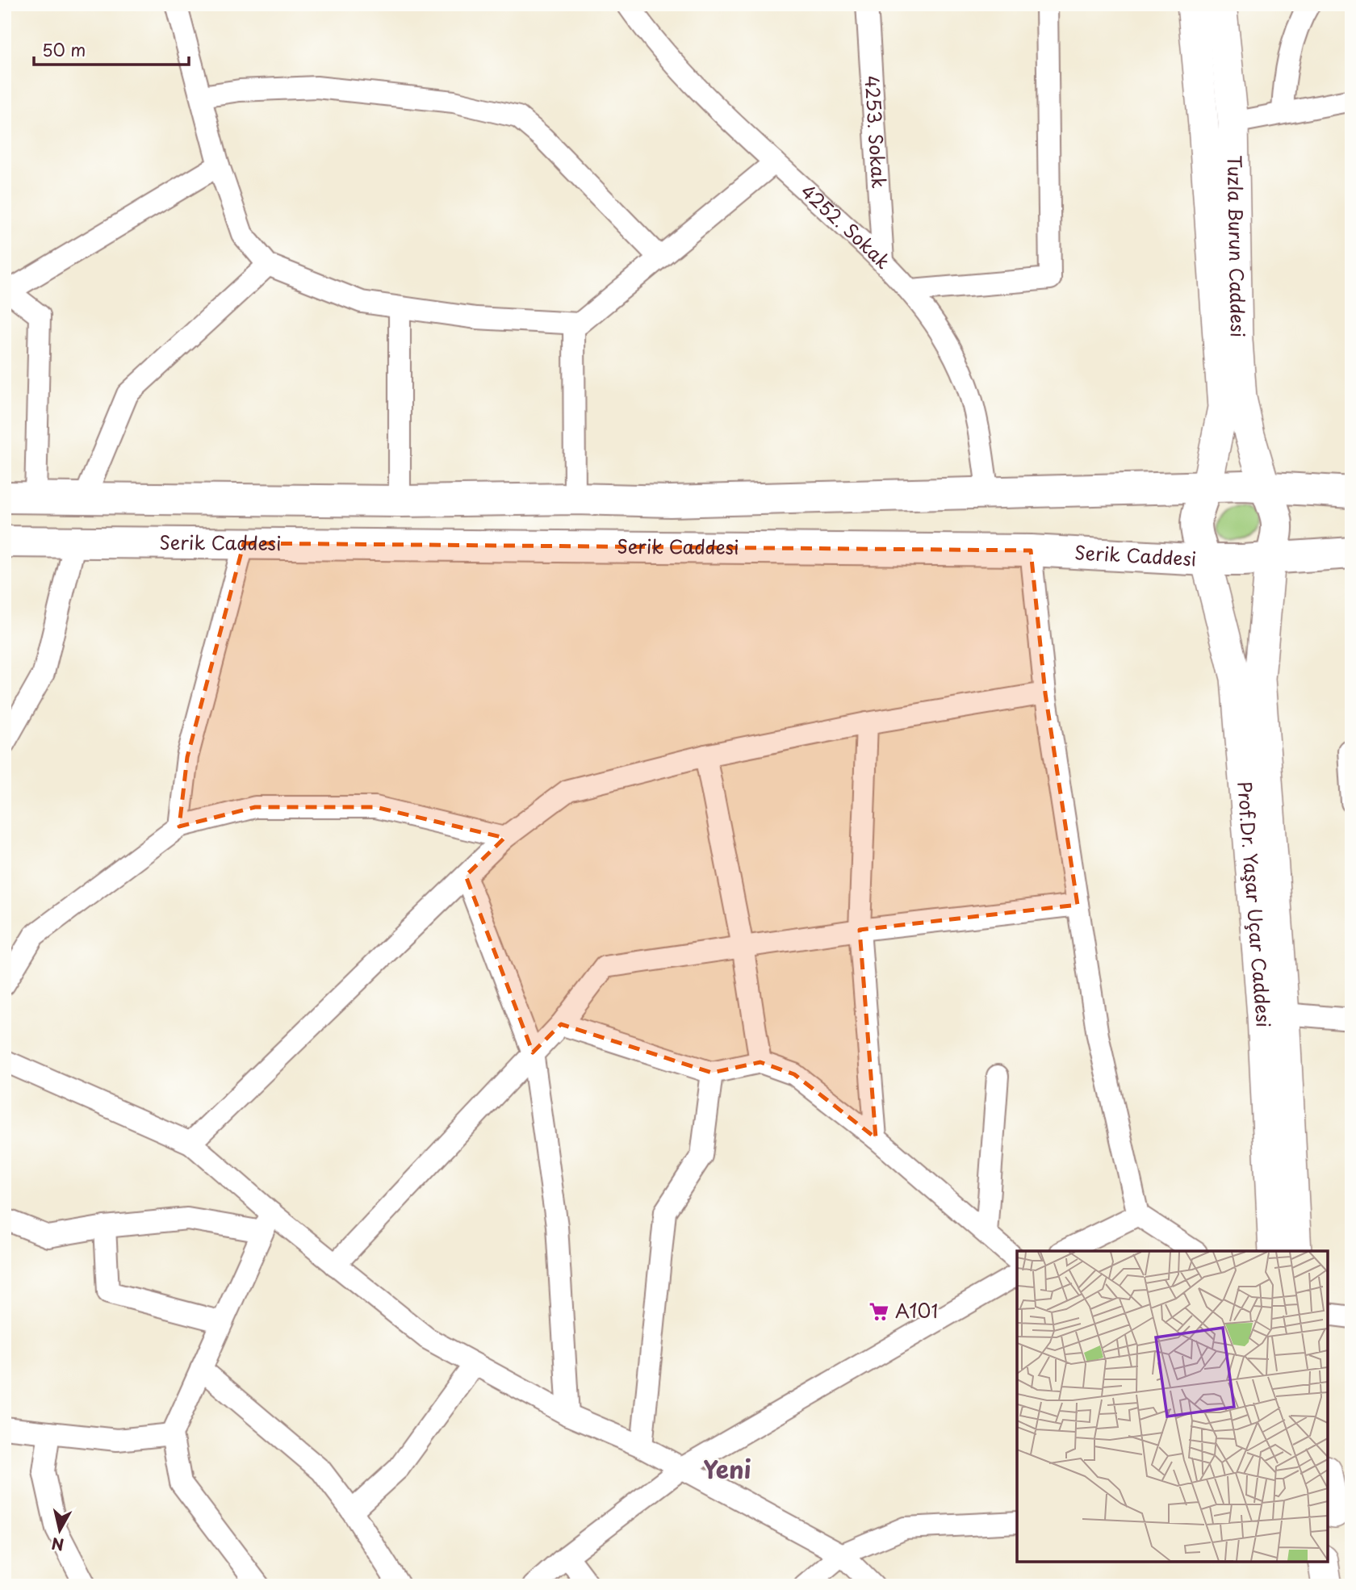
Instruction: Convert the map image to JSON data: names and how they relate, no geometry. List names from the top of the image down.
{
  "streets": {
    "highway": ["Serik Caddesi"],
    "main road": ["Tuzla Burun Caddesi", "Prof.Dr. Yaşar Uçar Caddesi"],
    "street": ["4253. Sokak", "4252. Sokak"]
  },
  "crossings": [
    ["4253. Sokak", "4252. Sokak"],
    ["Tuzla Burun Caddesi", "Serik Caddesi"],
    ["Tuzla Burun Caddesi", "Prof.Dr. Yaşar Uçar Caddesi"],
    ["Serik Caddesi", "Prof.Dr. Yaşar Uçar Caddesi"]
  ],
  "districts": ["Yeni"],
  "places": {
    "supermarket": ["A101"]
  },
  "scale_bar": "50 m",
  "north": "bottom"
}
